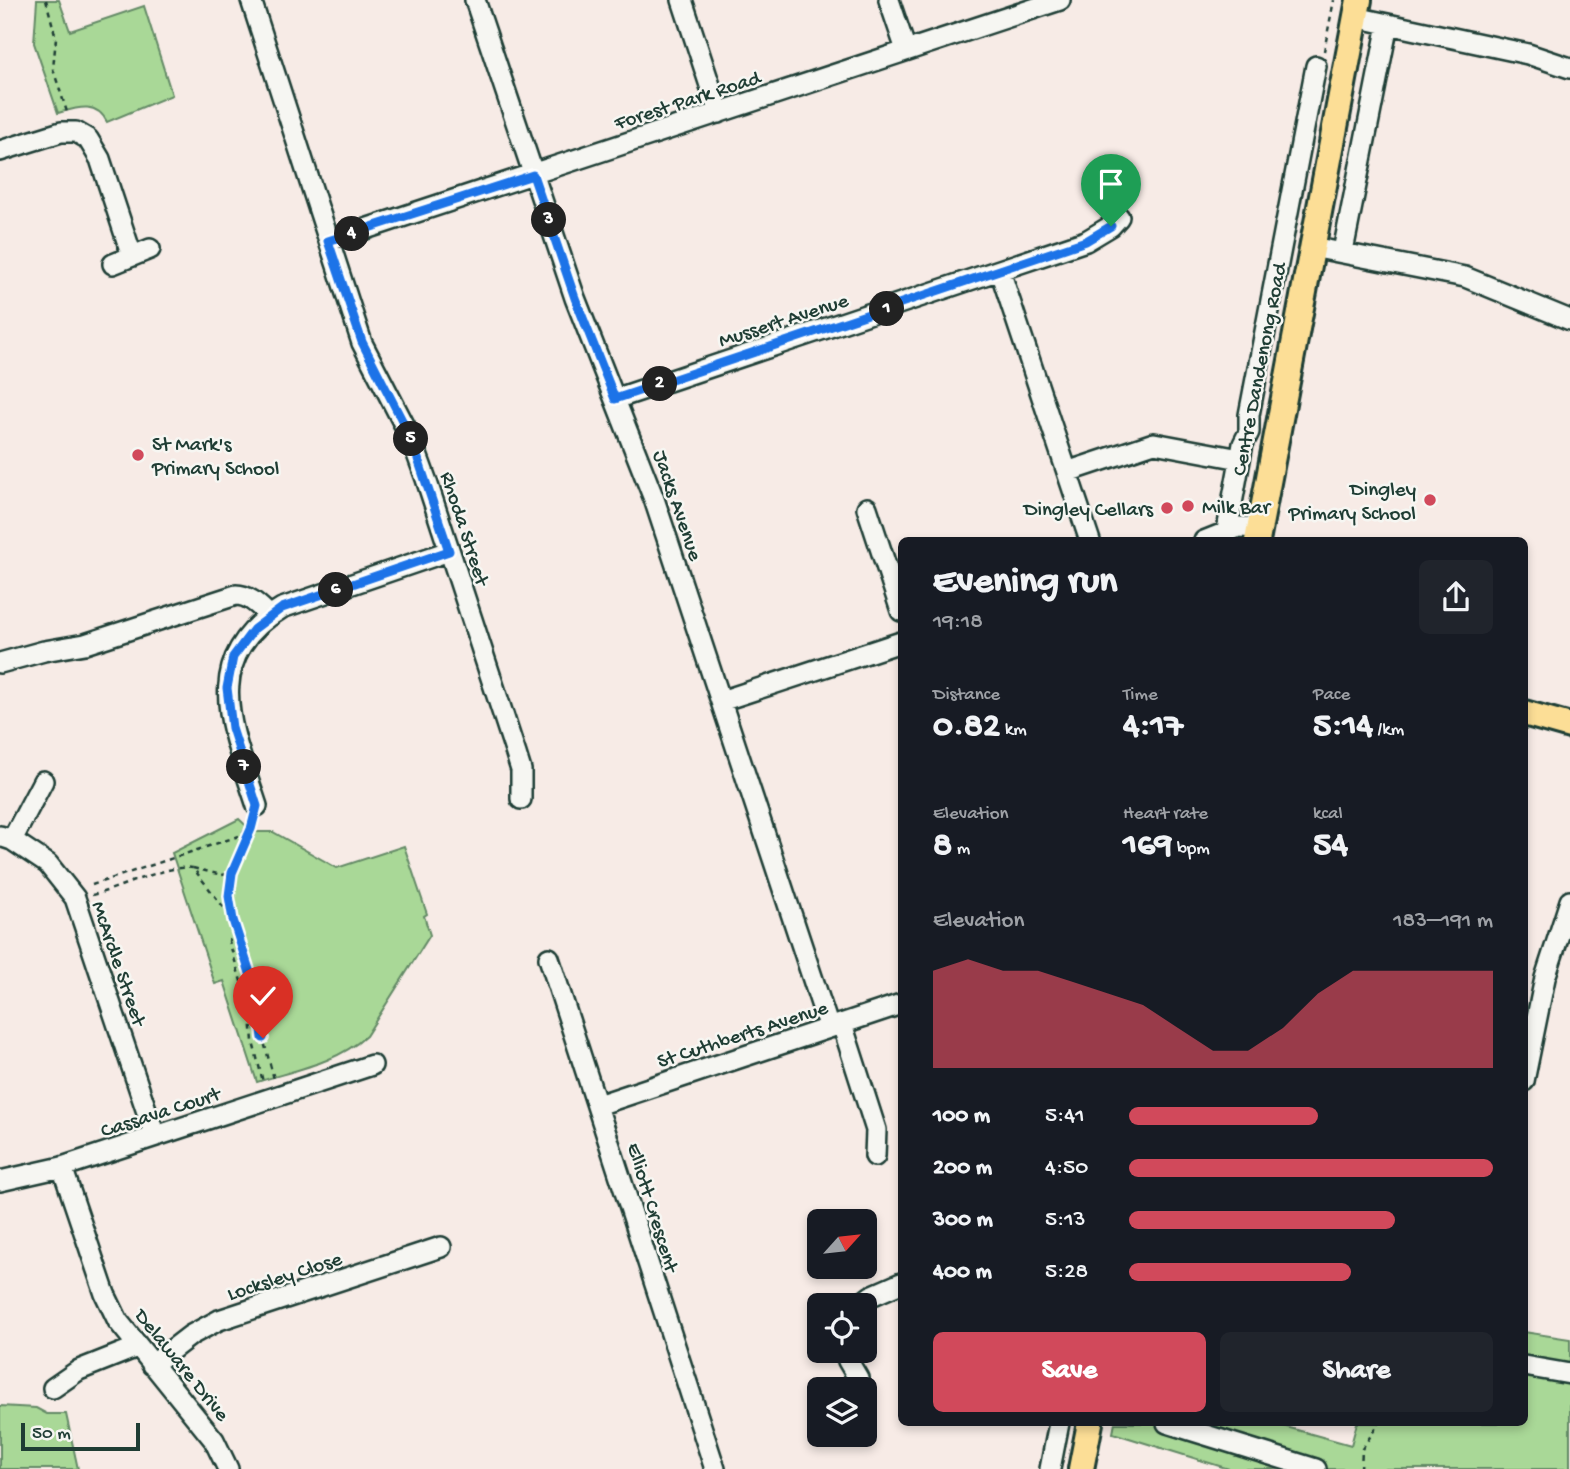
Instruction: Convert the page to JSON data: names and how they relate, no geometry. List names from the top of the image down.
{
  "streets": {
    "main road": ["Centre Dandenong Road"],
    "street": [
      "Forest Park Road",
      "Mussert Avenue",
      "Jacks Avenue",
      "Rhoda Street",
      "McArdle Street",
      "St Cuthberts Avenue",
      "Cassava Court",
      "Elliott Crescent",
      "Locksley Close",
      "Delaware Drive"
    ]
  },
  "crossings": [
    ["Forest Park Road", "Jacks Avenue"],
    ["Forest Park Road", "Rhoda Street"],
    ["Mussert Avenue", "Jacks Avenue"],
    ["Jacks Avenue", "St Cuthberts Avenue"],
    ["McArdle Street", "Cassava Court"],
    ["St Cuthberts Avenue", "Elliott Crescent"],
    ["Cassava Court", "Delaware Drive"],
    ["Locksley Close", "Delaware Drive"]
  ],
  "places": [
    "St Mark's Primary School",
    "Dingley Primary School",
    "Milk Bar",
    "Dingley Cellars"
  ],
  "scale_bar": "50 m",
  "north": "top right",
  "page": {
    "pins": [
      "3",
      "4",
      "1",
      "2",
      "5",
      "6",
      "7"
    ],
    "heading": ["Evening run", "19:18"],
    "stats": [
      ["Distance", "0.82 km"],
      ["Time", "4:17"],
      ["Pace", "5:14 /km"],
      ["Elevation", "8 m"],
      ["Heart rate", "169 bpm"],
      ["kcal", "54"]
    ],
    "chart": ["Elevation", "183–191 m"],
    "list": [
      {
        "name": "100 m",
        "note": "5:41"
      },
      {
        "name": "200 m",
        "note": "4:50"
      },
      {
        "name": "300 m",
        "note": "5:13"
      },
      {
        "name": "400 m",
        "note": "5:28"
      }
    ],
    "buttons": ["Save", "Share"],
    "scale": "50 m"
  }
}
